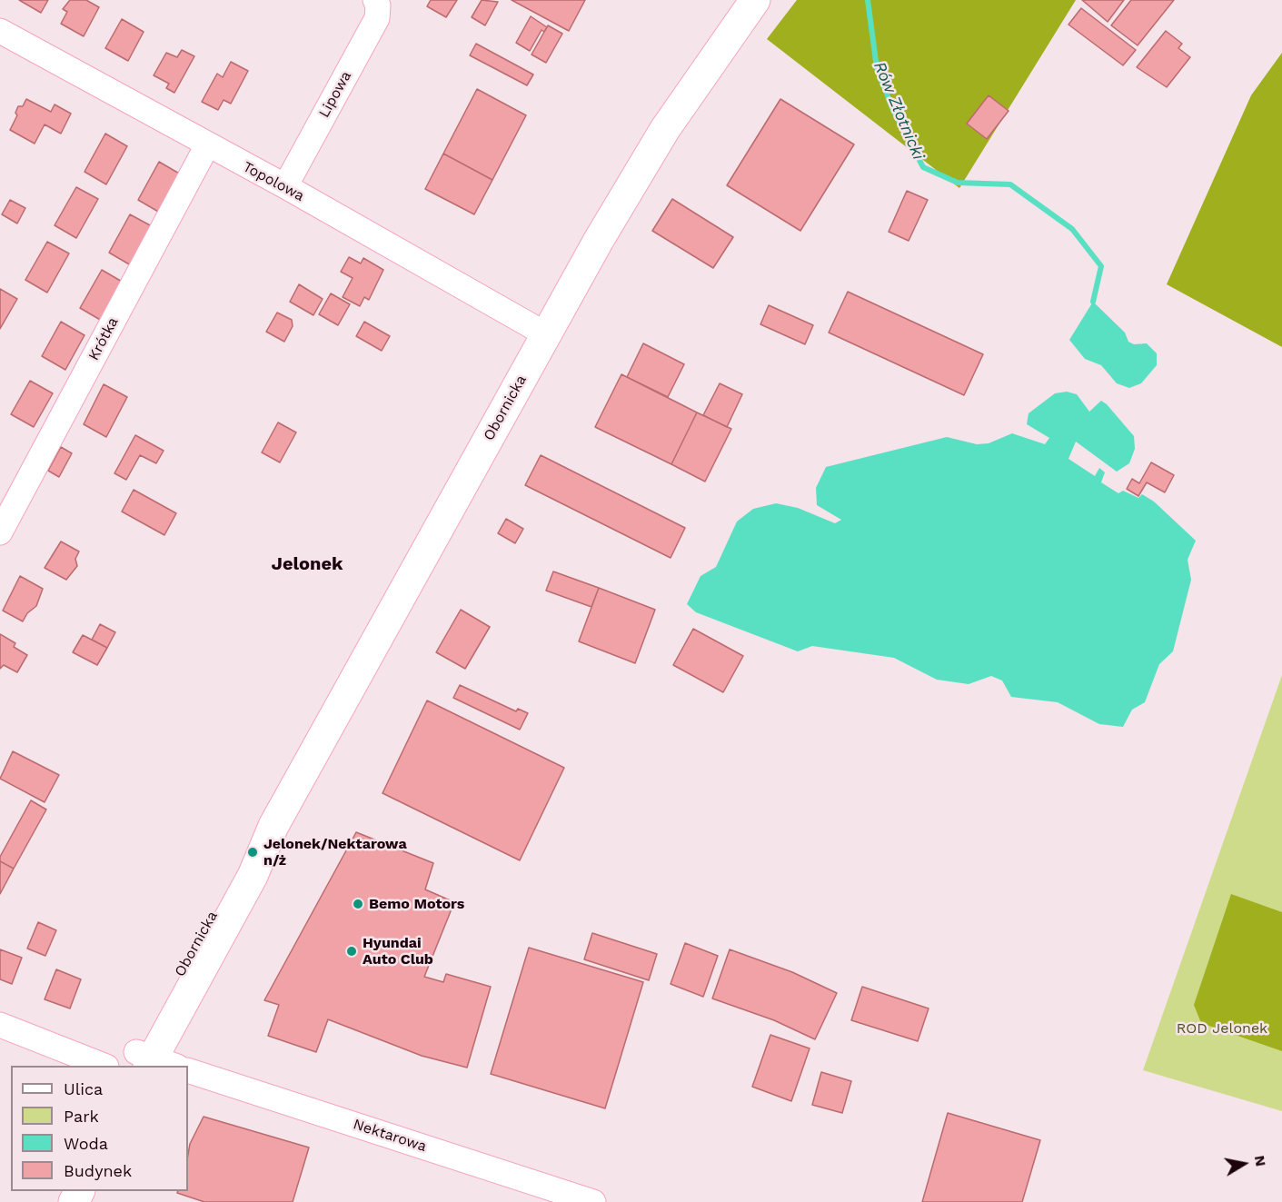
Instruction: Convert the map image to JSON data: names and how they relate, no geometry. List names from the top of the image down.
{
  "streets": {
    "main road": ["Obornicka"],
    "street": [
      "Lipowa",
      "Topolowa",
      "Krótka",
      "Nektarowa"
    ]
  },
  "crossings": [
    ["Lipowa", "Topolowa"],
    ["Topolowa", "Krótka"],
    ["Topolowa", "Obornicka"]
  ],
  "districts": ["Jelonek"],
  "water": ["Rów Złotnicki"],
  "parks": ["ROD Jelonek"],
  "places": ["Jelonek/Nektarowa n/ż", "Bemo Motors", "Hyundai Auto Club"],
  "legend": [
    "Ulica",
    "Park",
    "Woda",
    "Budynek"
  ],
  "north": "right"
}
